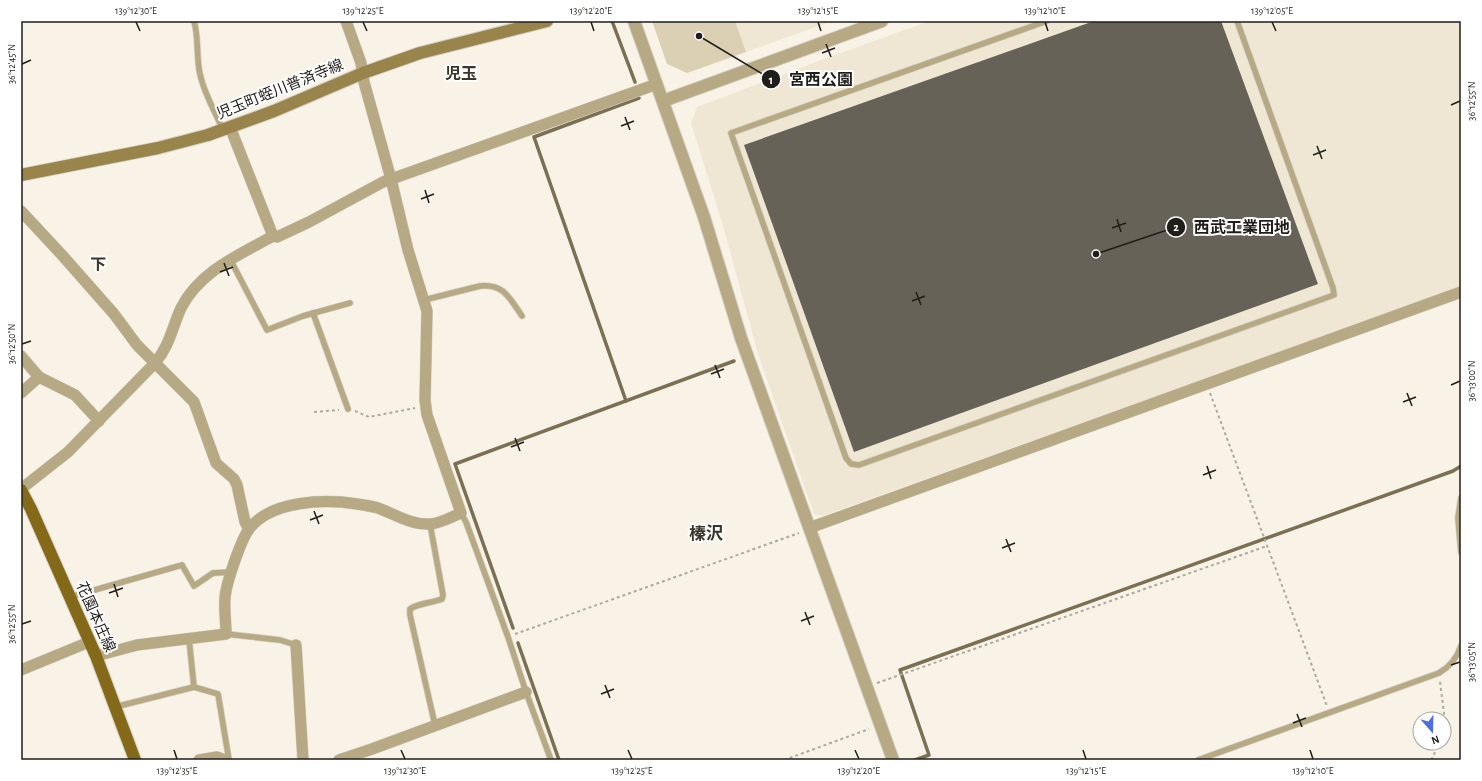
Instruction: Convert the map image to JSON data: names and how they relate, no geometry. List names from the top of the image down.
{
  "streets": {
    "main road": ["児玉町蛭川普済寺線", "花園本庄線"]
  },
  "districts": ["児玉", "下", "榛沢"],
  "places": ["宮西公園", "西武工業団地"],
  "north": "bottom",
  "coordinates": [
    "139°12'30\"E",
    "139°12'25\"E",
    "139°12'20\"E",
    "139°12'15\"E",
    "139°12'10\"E",
    "139°12'05\"E",
    "36°12'45\"N",
    "36°12'55\"N",
    "36°12'50\"N",
    "36°13'00\"N",
    "36°13'05\"N",
    "139°12'35\"E"
  ]
}
